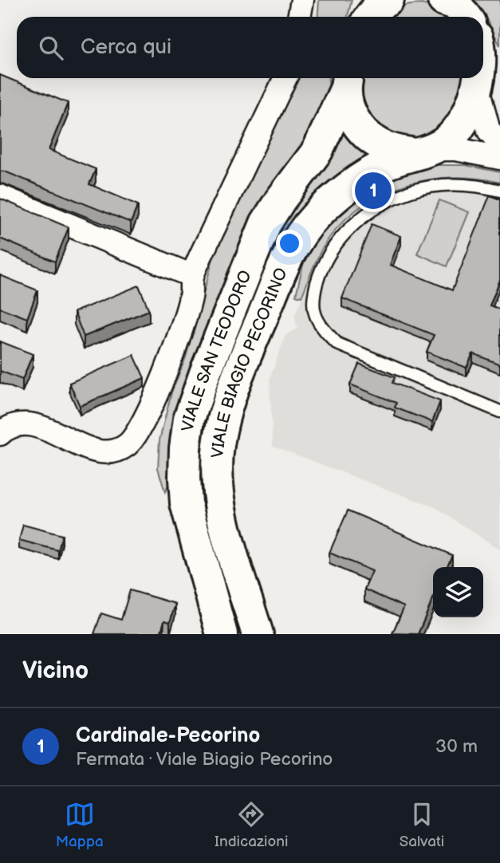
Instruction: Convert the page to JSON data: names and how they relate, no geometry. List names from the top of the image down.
{
  "streets": {
    "main road": ["VIALE SAN TEODORO", "VIALE BIAGIO PECORINO"]
  },
  "page": {
    "search": "Cerca qui",
    "pins": "1",
    "heading": "Vicino",
    "list": [
      {
        "mark": "1",
        "name": "Cardinale-Pecorino",
        "note": "Fermata · Viale Biagio Pecorino",
        "value": "30 m"
      }
    ],
    "nav": ["Mappa", "Indicazioni", "Salvati"]
  }
}
